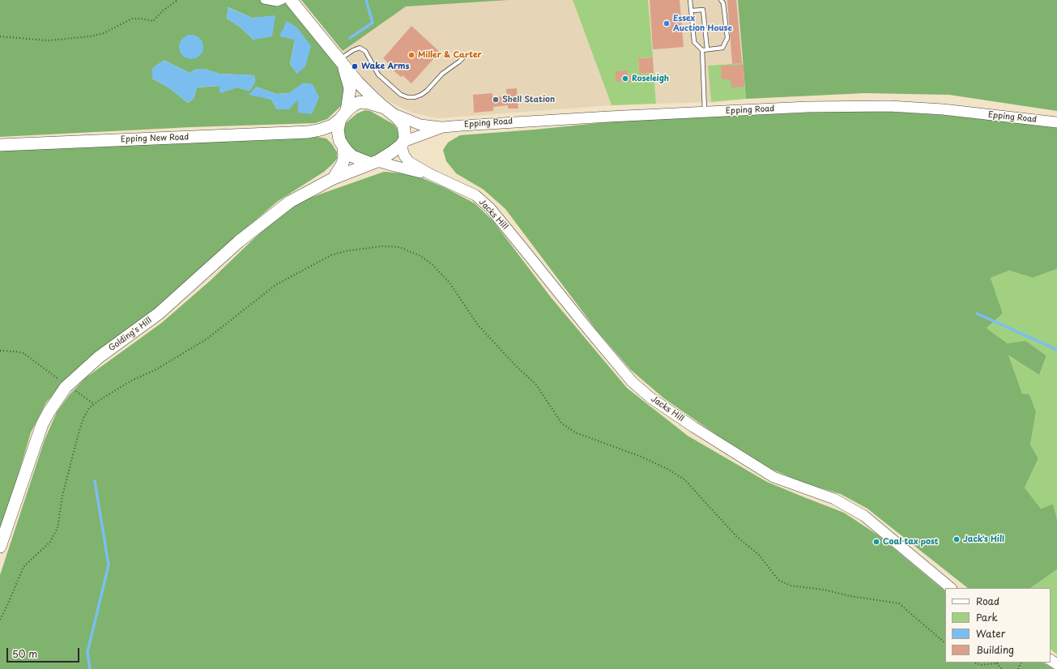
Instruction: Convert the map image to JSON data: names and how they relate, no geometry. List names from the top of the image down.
{
  "streets": {
    "main road": [
      "Epping Road",
      "Epping New Road",
      "Jacks Hill",
      "Golding's Hill"
    ]
  },
  "crossings": [
    ["Epping Road", "Epping New Road"],
    ["Epping Road", "Golding's Hill"],
    ["Epping New Road", "Golding's Hill"]
  ],
  "places": [
    "Essex Auction House",
    "Miller & Carter",
    "Wake Arms",
    "Roseleigh",
    "Shell Station",
    "Jack's Hill",
    "Coal tax post"
  ],
  "legend": [
    "Road",
    "Park",
    "Water",
    "Building"
  ],
  "scale_bar": "50 m"
}
